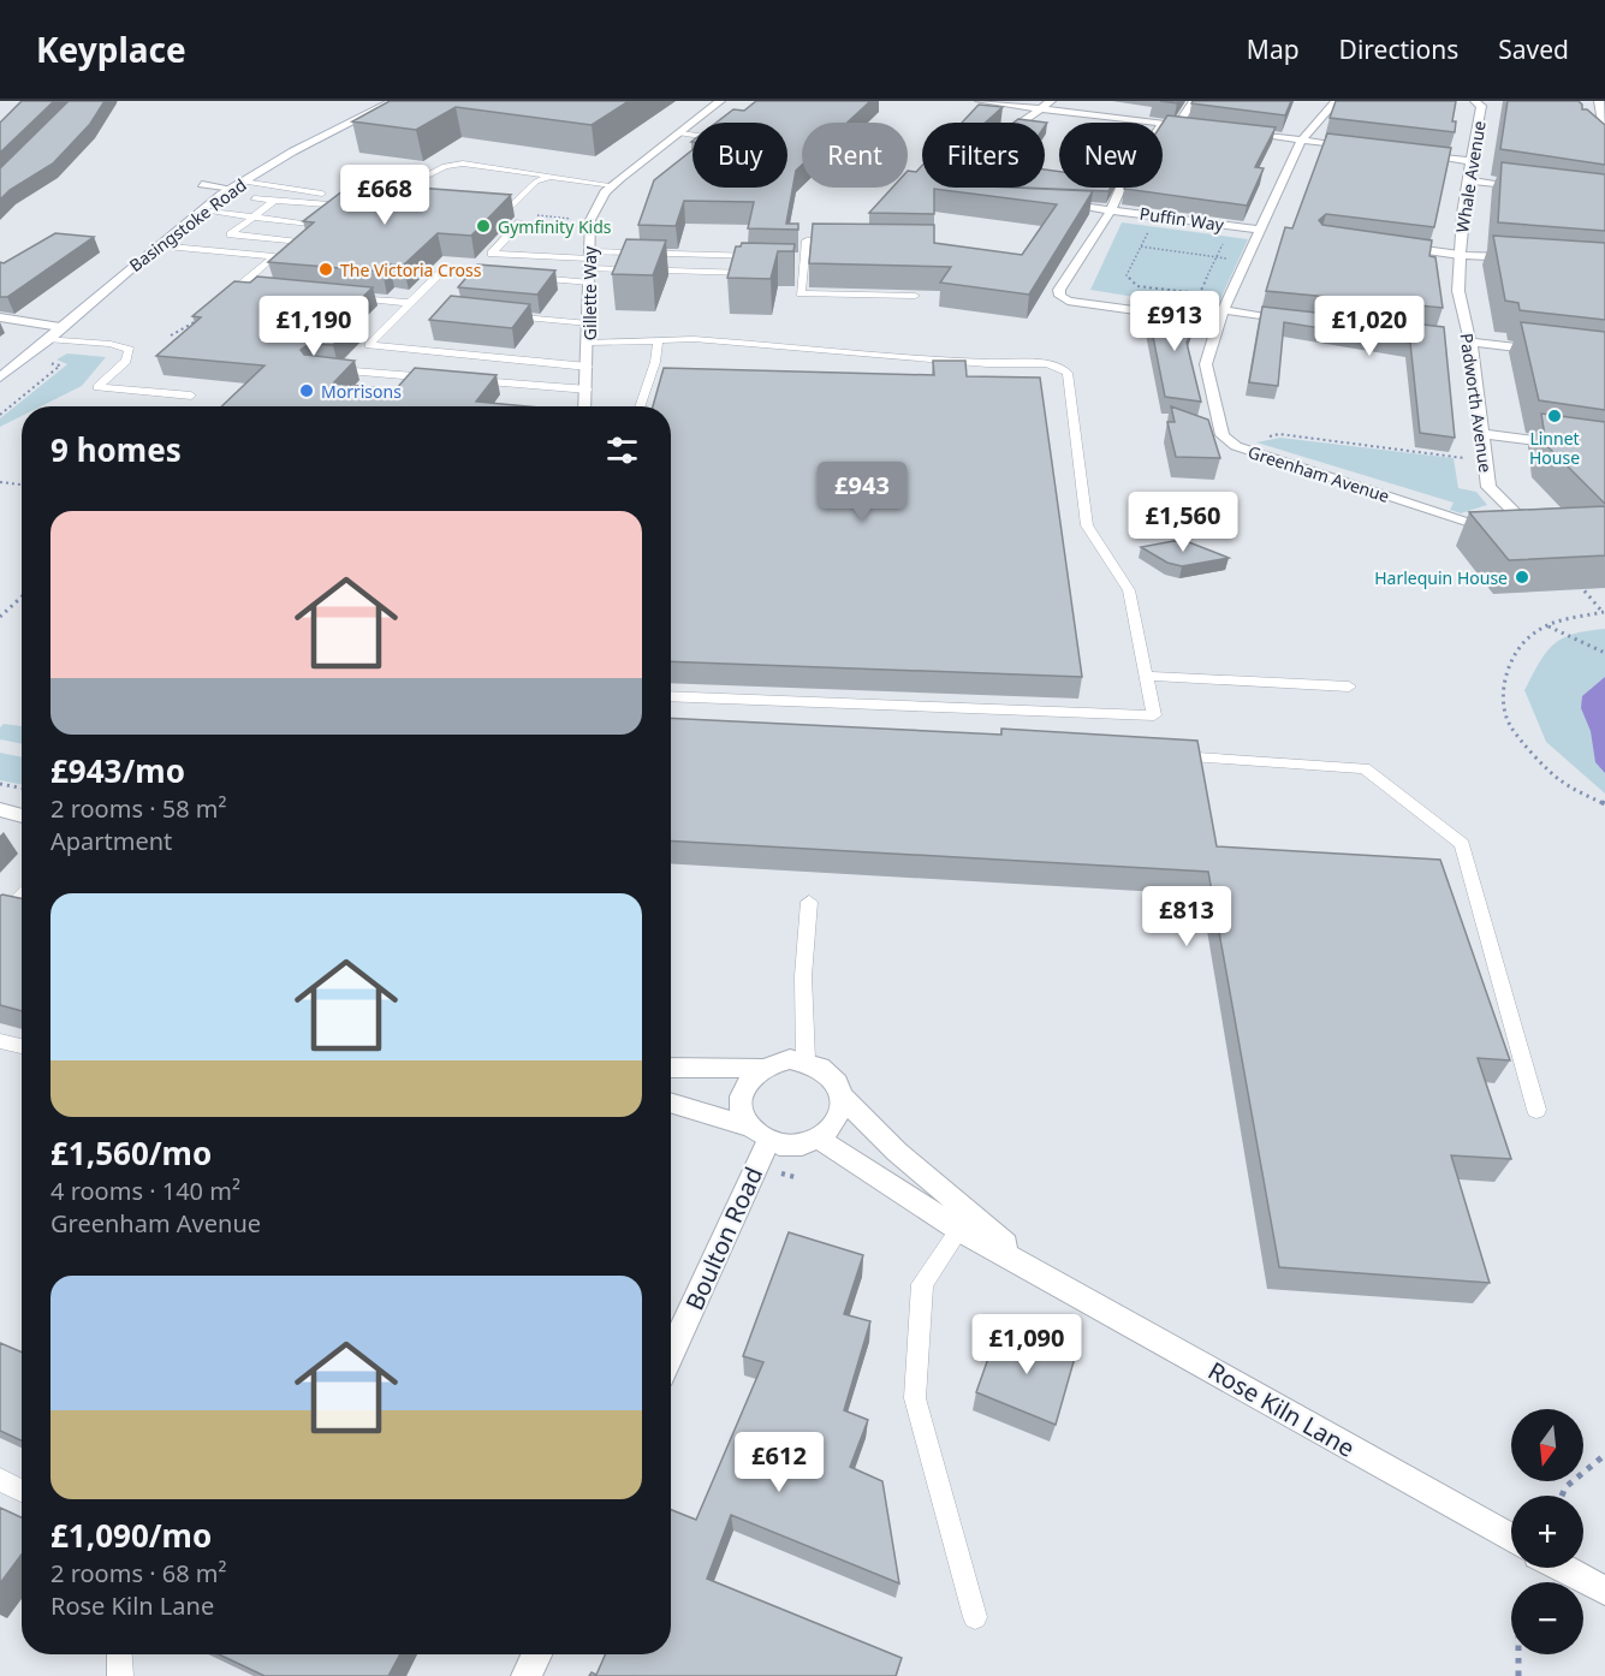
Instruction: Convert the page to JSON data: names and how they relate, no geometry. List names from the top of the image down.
{
  "streets": {
    "street": [
      "Whale Avenue",
      "Puffin Way",
      "Basingstoke Road",
      "Gillette Way",
      "Padworth Avenue",
      "Greenham Avenue",
      "Boulton Road",
      "Rose Kiln Lane"
    ]
  },
  "crossings": [
    ["Whale Avenue", "Padworth Avenue"],
    ["Puffin Way", "Greenham Avenue"],
    ["Padworth Avenue", "Greenham Avenue"],
    ["Boulton Road", "Rose Kiln Lane"]
  ],
  "places": [
    "Gymfinity Kids",
    "The Victoria Cross",
    "Morrisons",
    "Linnet House",
    "Harlequin House"
  ],
  "north": "bottom",
  "page": {
    "header": "Keyplace",
    "nav": ["Map", "Directions", "Saved"],
    "chip": [
      "Buy",
      "Rent",
      "Filters",
      "New"
    ],
    "price": [
      "£668",
      "£913",
      "£1,190",
      "£1,020",
      "£943",
      "£1,560",
      "£813",
      "£1,090",
      "£612"
    ],
    "heading": "9 homes",
    "list": [
      {
        "name": "£943/mo",
        "note": "2 rooms · 58 m² · Apartment"
      },
      {
        "name": "£1,560/mo",
        "note": "4 rooms · 140 m² · Greenham Avenue"
      },
      {
        "name": "£1,090/mo",
        "note": "2 rooms · 68 m² · Rose Kiln Lane"
      }
    ],
    "map_buttons": ["+", "−"]
  }
}
